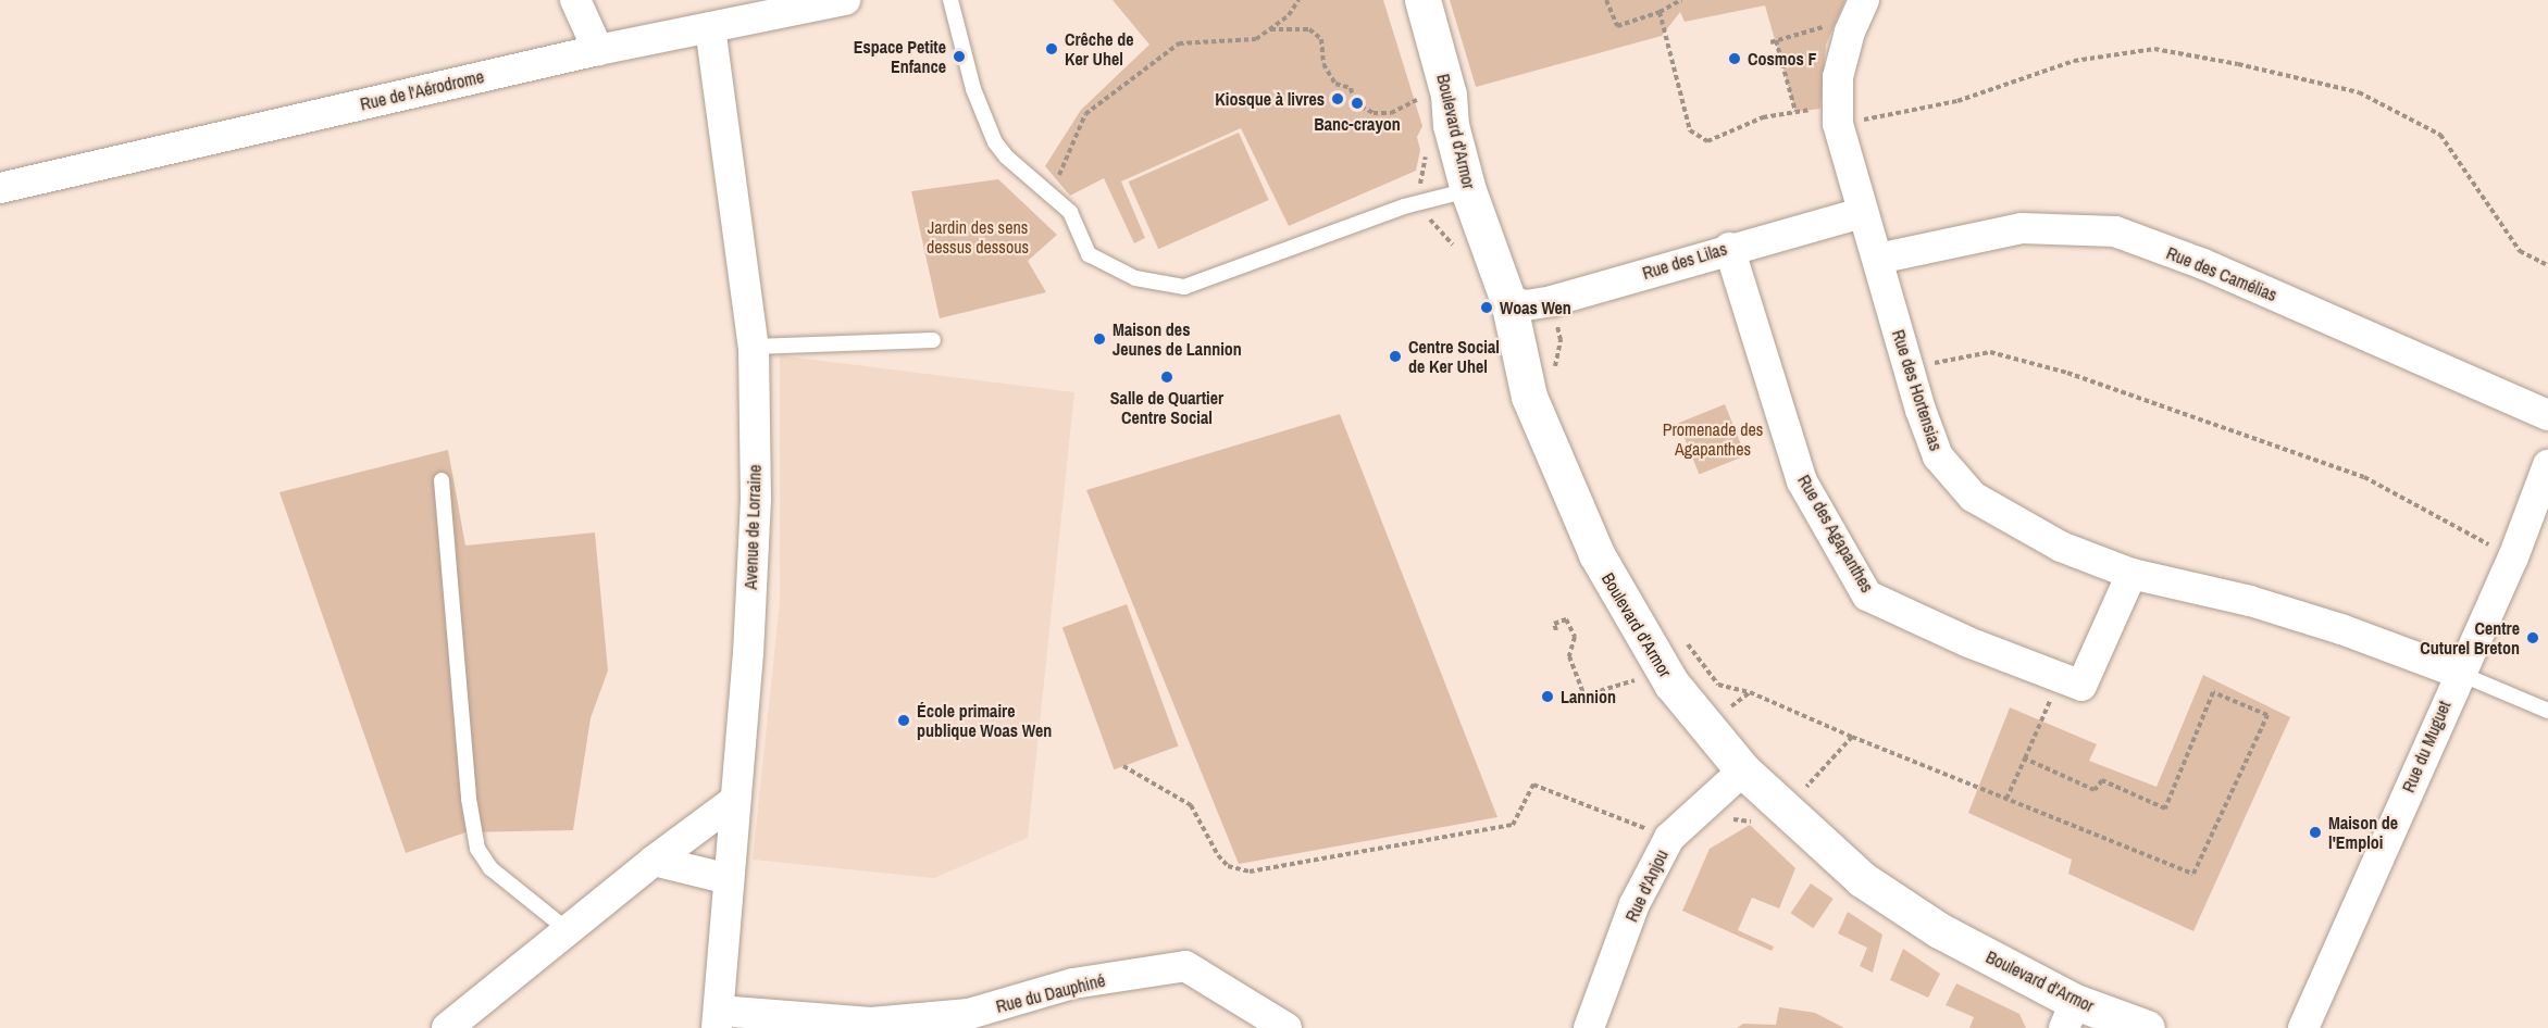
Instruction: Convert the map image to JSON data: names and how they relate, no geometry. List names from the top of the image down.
{
  "streets": {
    "main road": ["Boulevard d'Armor"],
    "street": [
      "Rue de l'Aérodrome",
      "Rue des Lilas",
      "Rue des Camélias",
      "Rue des Hortensias",
      "Avenue de Lorraine",
      "Rue des Agapanthes",
      "Rue du Muguet",
      "Rue d'Anjou",
      "Rue du Dauphiné"
    ]
  },
  "crossings": [
    ["Rue de l'Aérodrome", "Avenue de Lorraine"],
    ["Boulevard d'Armor", "Rue des Lilas"],
    ["Boulevard d'Armor", "Rue d'Anjou"],
    ["Rue des Lilas", "Rue des Hortensias"],
    ["Rue des Lilas", "Rue des Agapanthes"],
    ["Rue des Camélias", "Rue des Hortensias"],
    ["Rue des Hortensias", "Rue des Agapanthes"],
    ["Rue des Hortensias", "Rue du Muguet"],
    ["Avenue de Lorraine", "Rue du Dauphiné"]
  ],
  "parks": ["Jardin des sens dessus dessous", "Promenade des Agapanthes"],
  "places": [
    "Crêche de Ker Uhel",
    "Espace Petite Enfance",
    "Cosmos F",
    "Kiosque à livres",
    "Banc-crayon",
    "Woas Wen",
    "Maison des Jeunes de Lannion",
    "Centre Social de Ker Uhel",
    "Salle de Quartier Centre Social",
    "Centre Cuturel Breton",
    "Lannion",
    "École primaire publique Woas Wen",
    "Maison de l'Emploi"
  ]
}
